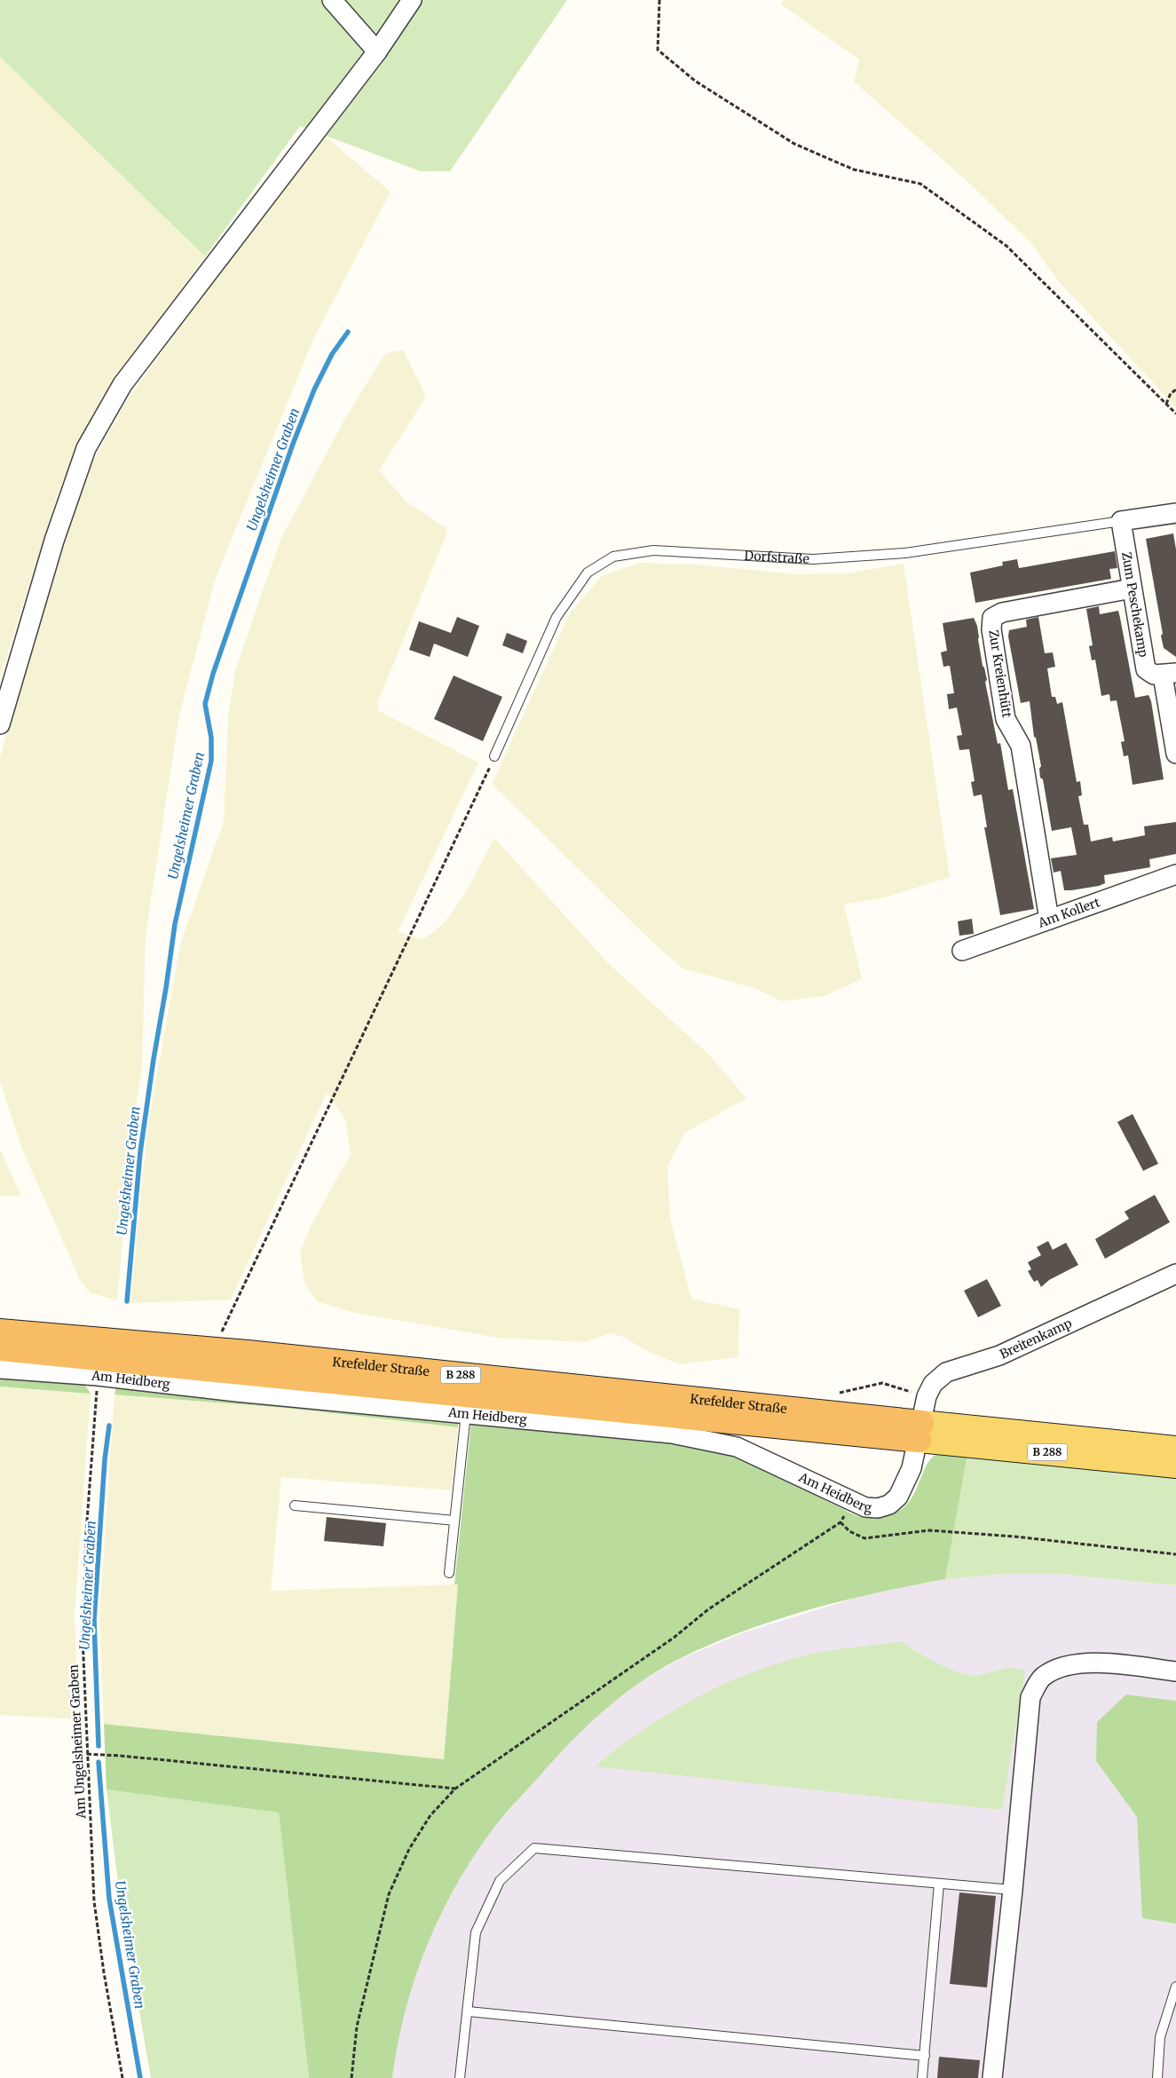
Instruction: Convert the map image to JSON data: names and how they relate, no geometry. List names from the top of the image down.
{
  "streets": {
    "highway": ["Krefelder Straße", "B 288"],
    "street": [
      "Dorfstraße",
      "Zum Peschekamp",
      "Zur Kreienhütt",
      "Am Kollert",
      "Breitenkamp",
      "Am Heidberg"
    ],
    "path": ["Am Ungelsheimer Graben"]
  },
  "crossings": [
    ["Dorfstraße", "Zum Peschekamp"],
    ["Zum Peschekamp", "Zur Kreienhütt"],
    ["Zur Kreienhütt", "Am Kollert"],
    ["Breitenkamp", "Krefelder Straße"],
    ["Breitenkamp", "Am Heidberg"],
    ["Krefelder Straße", "Am Heidberg"],
    ["Am Heidberg", "Am Ungelsheimer Graben"]
  ],
  "water": ["Ungelsheimer Graben"]
}
